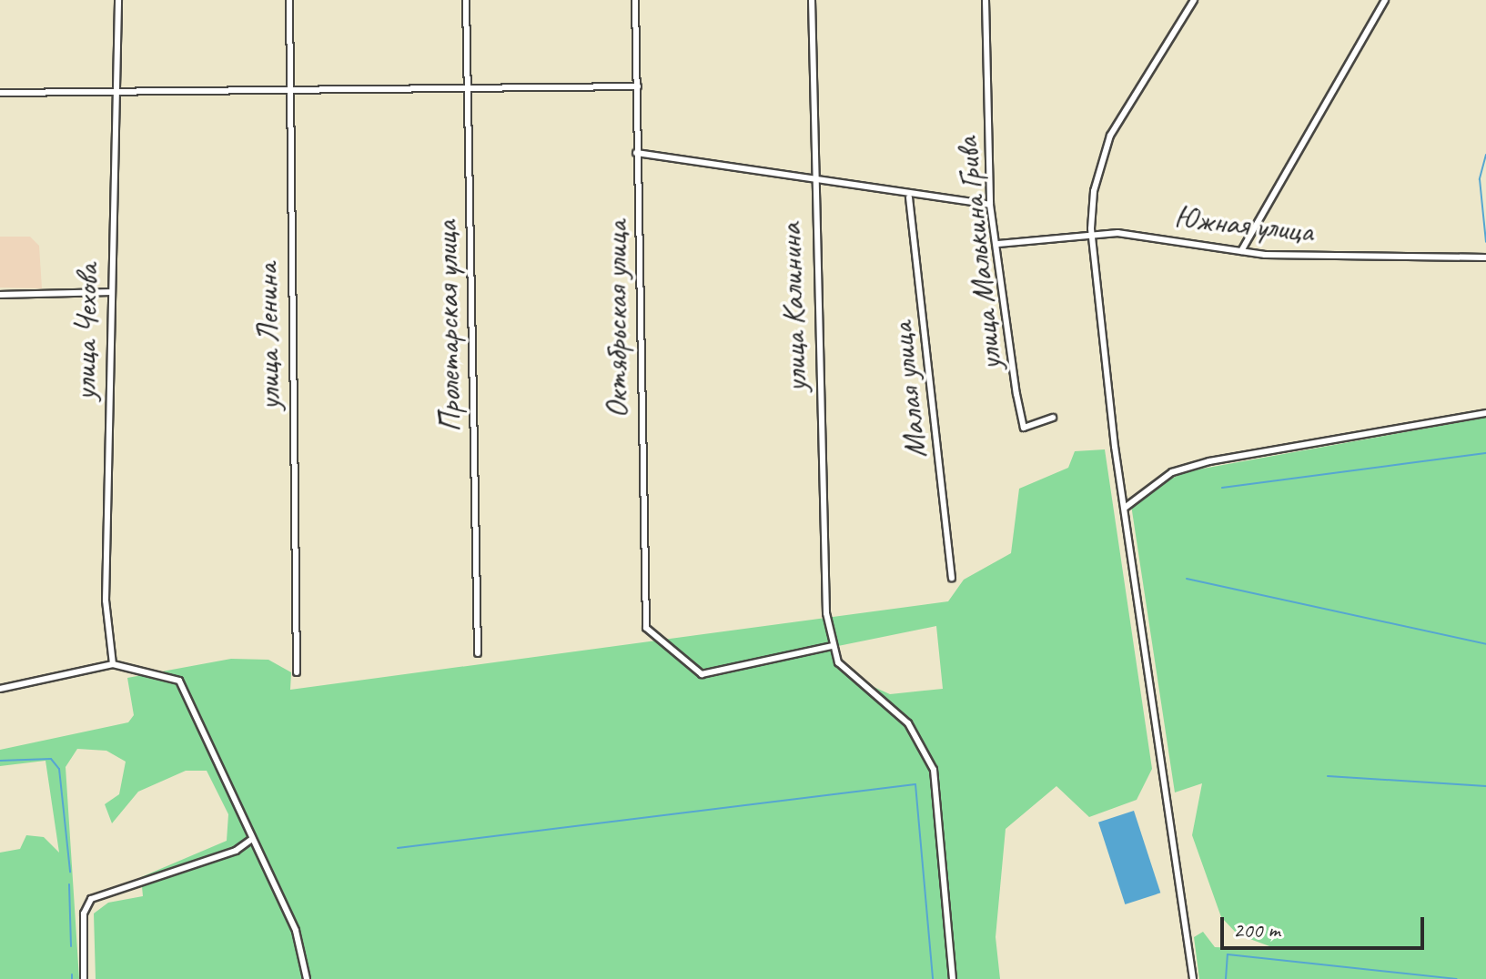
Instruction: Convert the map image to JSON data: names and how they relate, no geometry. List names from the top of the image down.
{
  "streets": {
    "street": [
      "Южная улица",
      "улица Малькина Грива",
      "улица Калинина",
      "Октябрьская улица",
      "Пролетарская улица",
      "улица Чехова",
      "улица Ленина",
      "Малая улица"
    ]
  },
  "crossings": [
    ["Южная улица", "улица Малькина Грива"],
    ["улица Калинина", "Октябрьская улица"]
  ],
  "scale_bar": "200 m"
}
